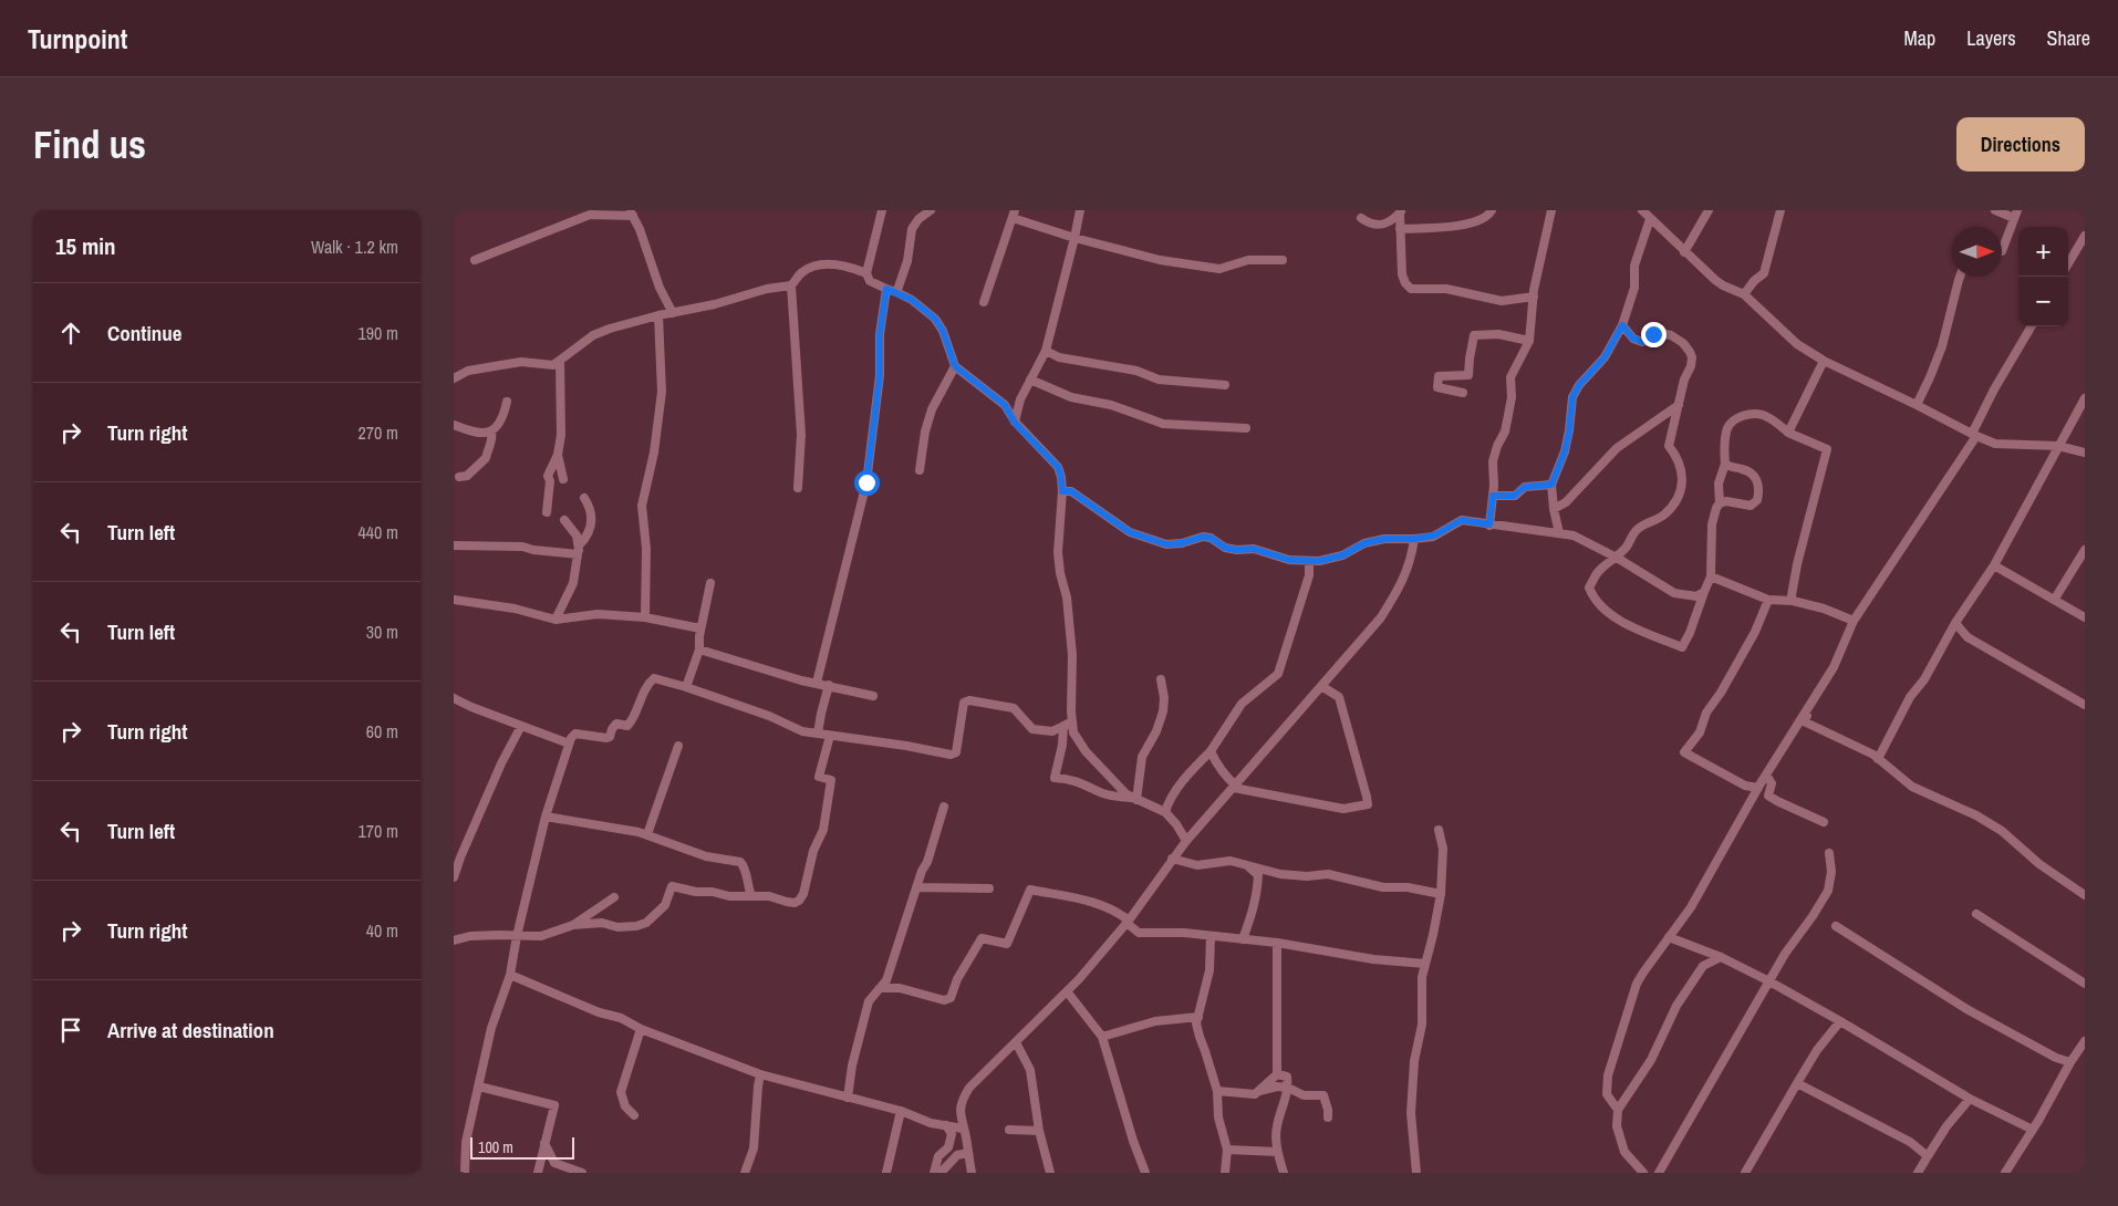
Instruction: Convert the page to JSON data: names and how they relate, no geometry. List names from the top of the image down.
{
  "scale_bar": "100 m",
  "north": "right",
  "page": {
    "header": "Turnpoint",
    "nav": ["Map", "Layers", "Share"],
    "buttons": "Directions",
    "title": "Find us",
    "heading": ["15 min", "Walk · 1.2 km"],
    "map_buttons": ["+", "−"],
    "list": [
      ["Continue", "190 m"],
      ["Turn right", "270 m"],
      ["Turn left", "440 m"],
      ["Turn left", "30 m"],
      ["Turn right", "60 m"],
      ["Turn left", "170 m"],
      ["Turn right", "40 m"],
      "Arrive at destination"
    ],
    "scale": "100 m"
  }
}
